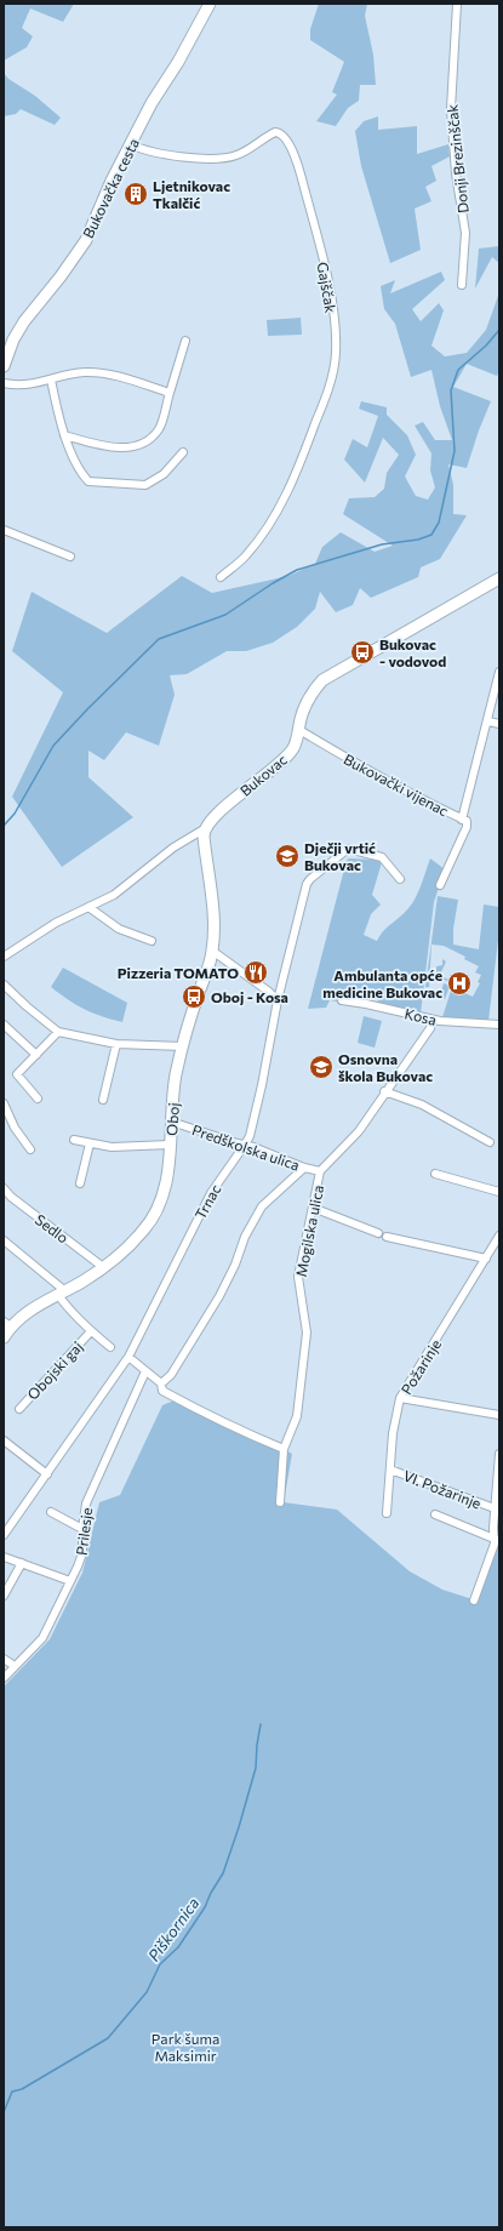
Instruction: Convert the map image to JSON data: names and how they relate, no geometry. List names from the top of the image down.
{
  "streets": {
    "street": [
      "Donji Brezinščak",
      "Bukovačka cesta",
      "Gajščak",
      "Bukovac",
      "Bukovački vijenac",
      "Kosa",
      "Oboj",
      "Predškolska ulica",
      "Trnac",
      "Sedlo",
      "Mogilska ulica",
      "Požarinje",
      "Obojski gaj",
      "VI. Požarinje",
      "Prilesje"
    ]
  },
  "crossings": [
    ["Bukovačka cesta", "Gajščak"],
    ["Bukovac", "Bukovački vijenac"],
    ["Bukovac", "Oboj"],
    ["Kosa", "Mogilska ulica"],
    ["Oboj", "Predškolska ulica"],
    ["Oboj", "Sedlo"],
    ["Oboj", "Obojski gaj"],
    ["Predškolska ulica", "Trnac"],
    ["Predškolska ulica", "Mogilska ulica"],
    ["Požarinje", "VI. Požarinje"]
  ],
  "water": ["Piškornica"],
  "parks": ["Park šuma Maksimir"],
  "places": {
    "building": ["Ljetnikovac Tkalčić"],
    "bus stop": ["Bukovac - vodovod", "Oboj - Kosa"],
    "school or university": ["Dječji vrtić Bukovac", "Osnovna škola Bukovac"],
    "restaurant": ["Pizzeria TOMATO"],
    "hospital": ["Ambulanta opće medicine Bukovac"]
  }
}
